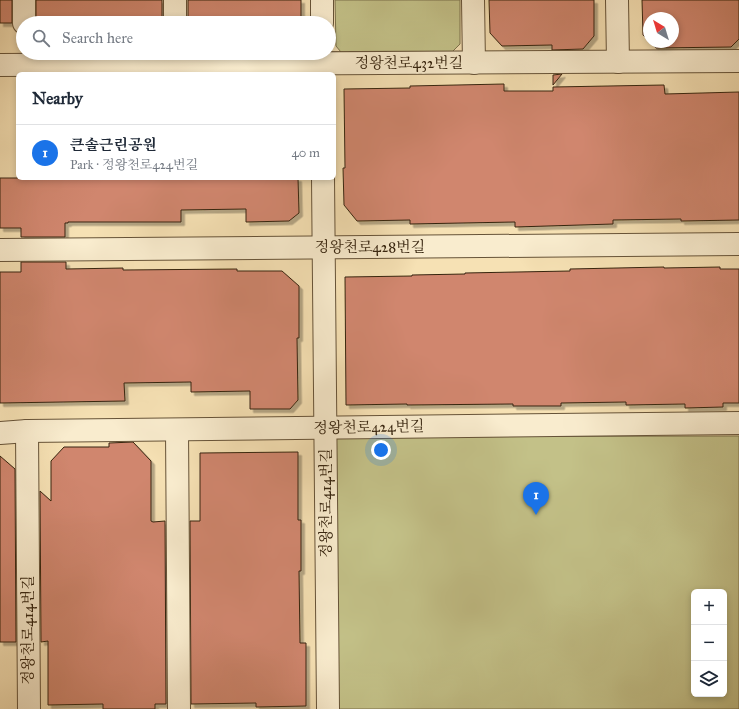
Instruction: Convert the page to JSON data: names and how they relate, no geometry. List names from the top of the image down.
{
  "streets": {
    "street": [
      "정왕천로432번길",
      "정왕천로428번길",
      "정왕천로424번길",
      "정왕천로414번길"
    ]
  },
  "crossings": [
    ["정왕천로428번길", "정왕천로414번길"],
    ["정왕천로424번길", "정왕천로414번길"]
  ],
  "north": "top left",
  "page": {
    "search": "Search here",
    "heading": "Nearby",
    "list": [
      {
        "mark": "1",
        "name": "큰솔근린공원",
        "note": "Park · 정왕천로424번길",
        "value": "40 m"
      }
    ],
    "pins": "1",
    "map_buttons": ["+", "−"]
  }
}
